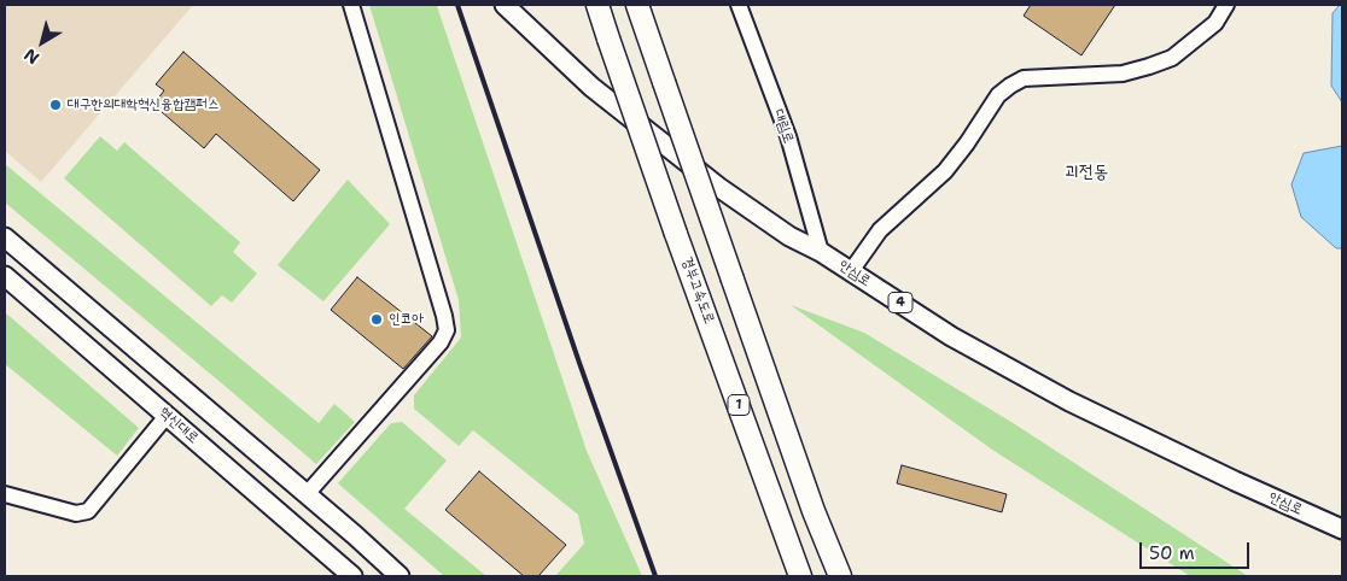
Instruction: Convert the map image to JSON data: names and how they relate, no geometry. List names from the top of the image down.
{
  "streets": {
    "highway": ["경부고속도로", "1"],
    "main road": ["안심로", "4", "혁신대로"],
    "street": ["대림로"]
  },
  "crossings": [
    ["대림로", "안심로"]
  ],
  "districts": ["괴전동"],
  "places": ["대구한의대학혁신융합캠퍼스", "인코아"],
  "scale_bar": "50 m",
  "north": "bottom left"
}
